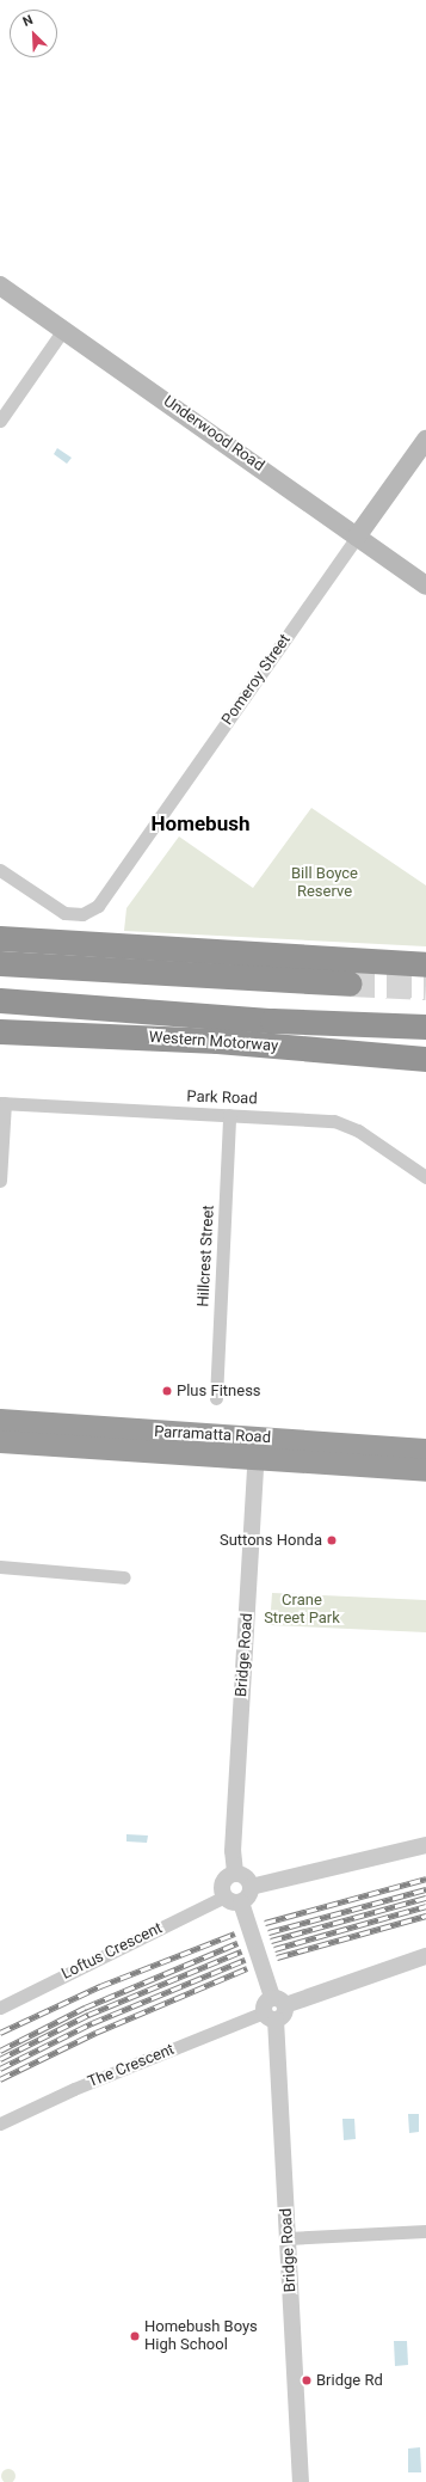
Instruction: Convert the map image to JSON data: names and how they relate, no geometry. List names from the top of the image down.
{
  "streets": {
    "highway": ["Western Motorway", "Parramatta Road"],
    "main road": ["Underwood Road", "Pomeroy Street"],
    "street": [
      "Park Road",
      "Hillcrest Street",
      "Bridge Road",
      "Loftus Crescent",
      "The Crescent"
    ]
  },
  "crossings": [
    ["Underwood Road", "Pomeroy Street"],
    ["Park Road", "Hillcrest Street"],
    ["Parramatta Road", "Bridge Road"],
    ["Bridge Road", "Loftus Crescent"],
    ["Bridge Road", "The Crescent"]
  ],
  "districts": ["Homebush"],
  "parks": ["Bill Boyce Reserve", "Crane Street Park"],
  "places": [
    "Plus Fitness",
    "Suttons Honda",
    "Homebush Boys High School",
    "Bridge Rd"
  ],
  "north": "top left"
}
